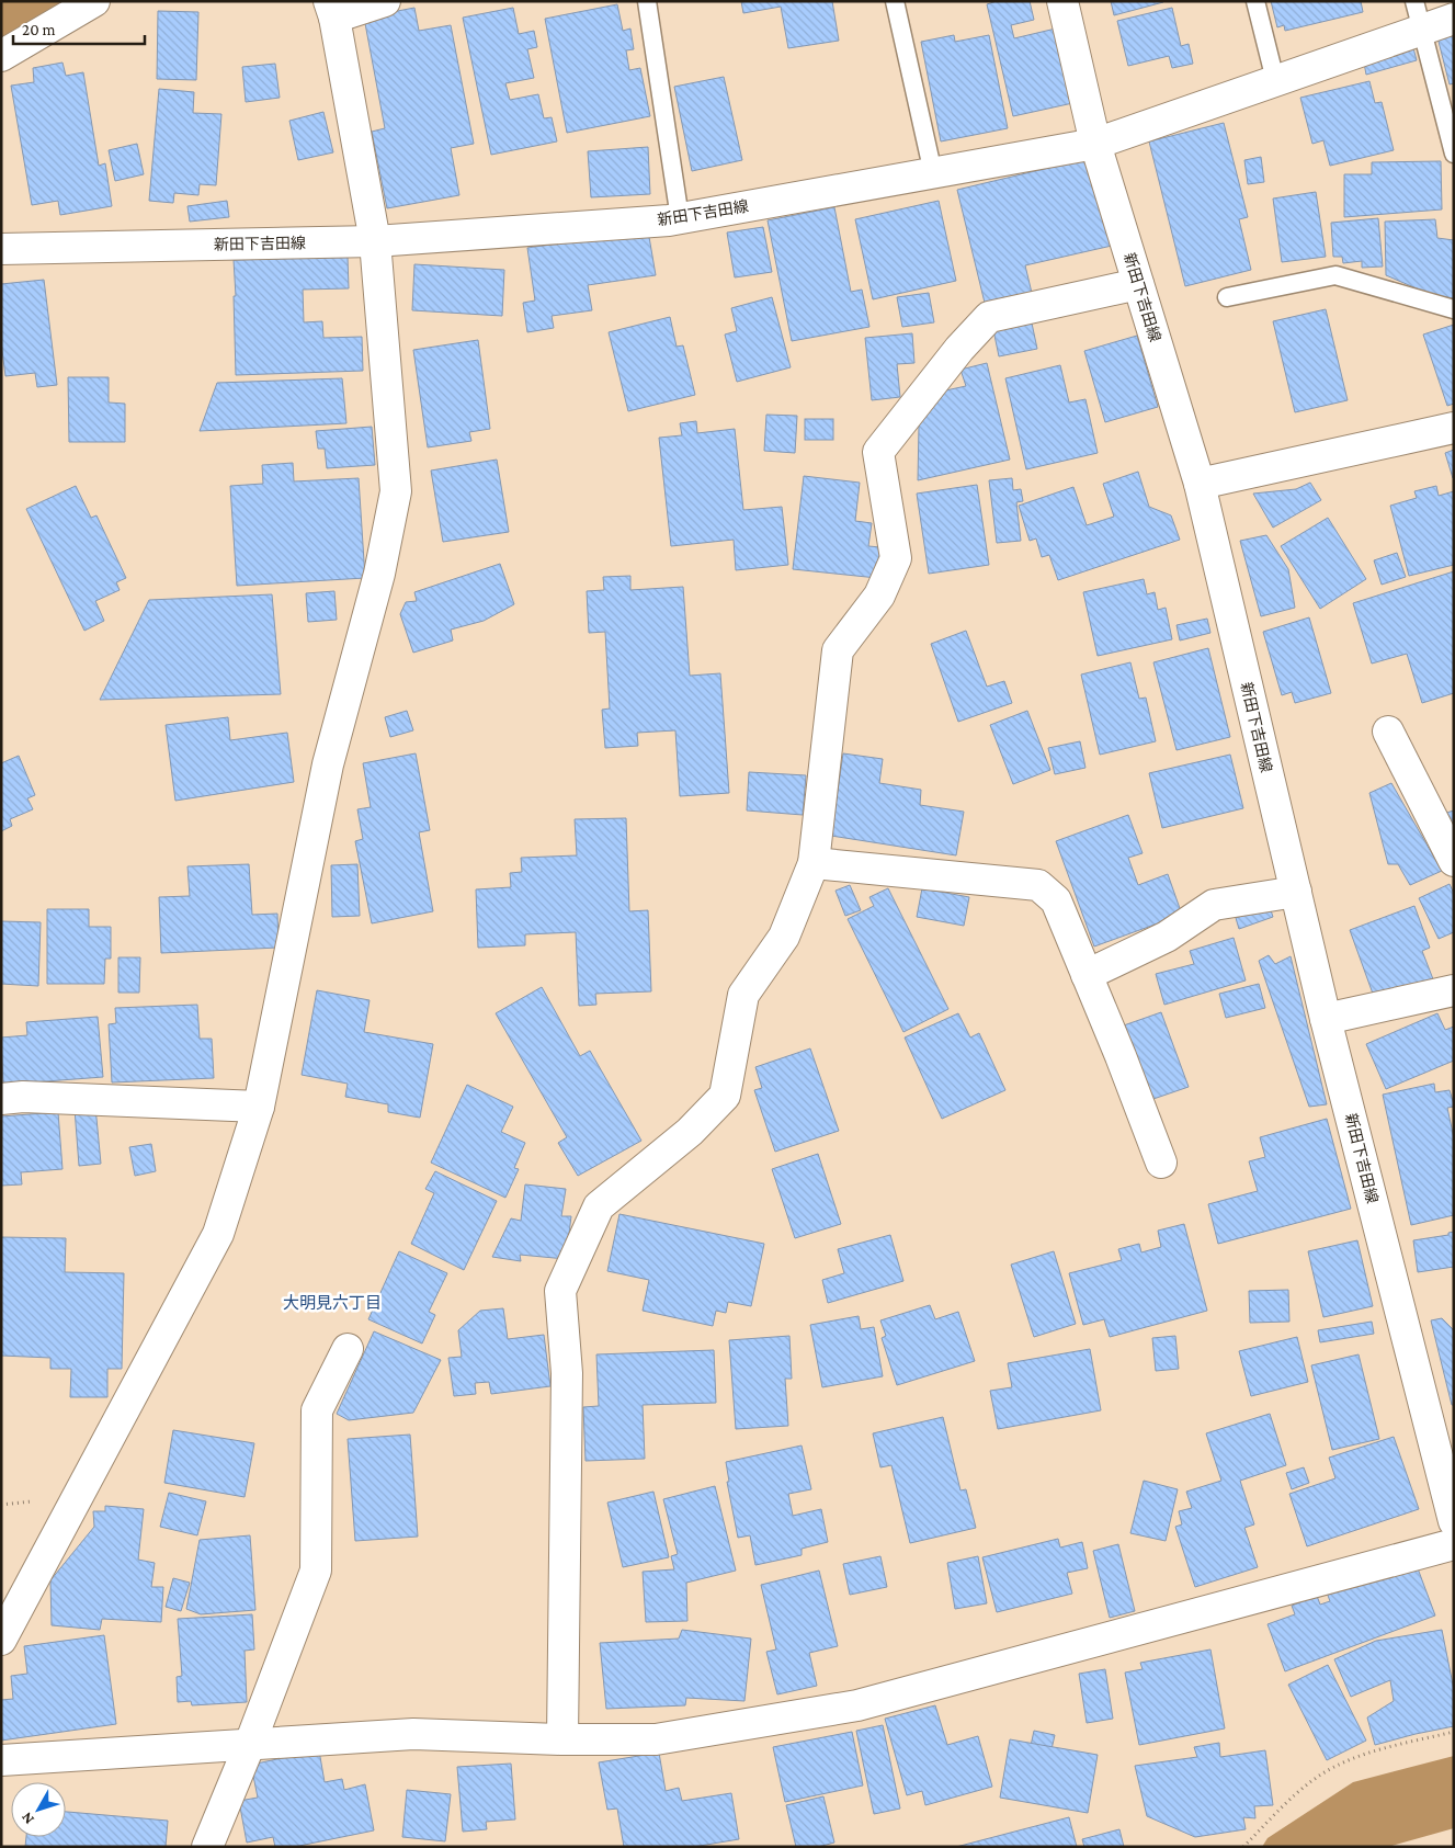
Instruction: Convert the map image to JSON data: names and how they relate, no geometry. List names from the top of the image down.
{
  "streets": {
    "street": ["新田下吉田線"]
  },
  "districts": ["大明見六丁目"],
  "scale_bar": "20 m",
  "north": "bottom left"
}
